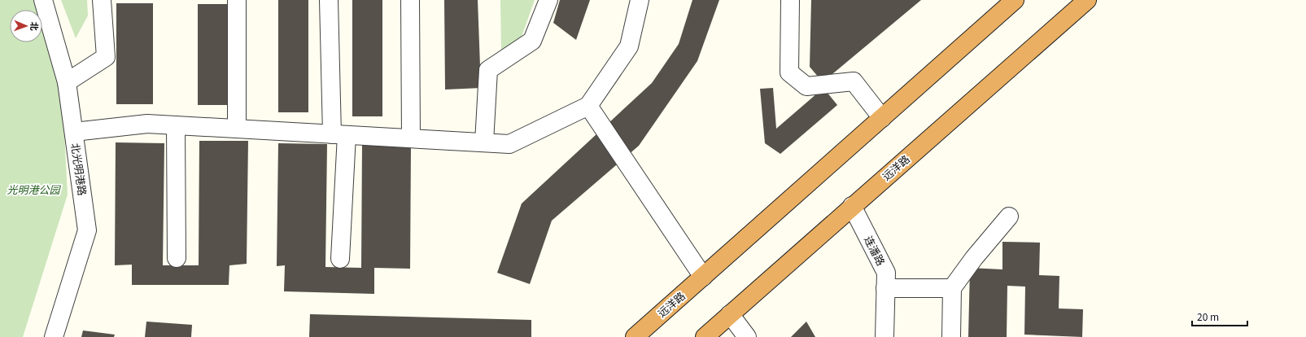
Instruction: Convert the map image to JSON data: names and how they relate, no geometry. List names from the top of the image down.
{
  "streets": {
    "highway": ["远洋路"],
    "street": ["北光明港路", "连潘路"]
  },
  "crossings": [
    ["远洋路", "连潘路"]
  ],
  "parks": ["光明港公园"],
  "scale_bar": "20 m",
  "north": "right"
}
